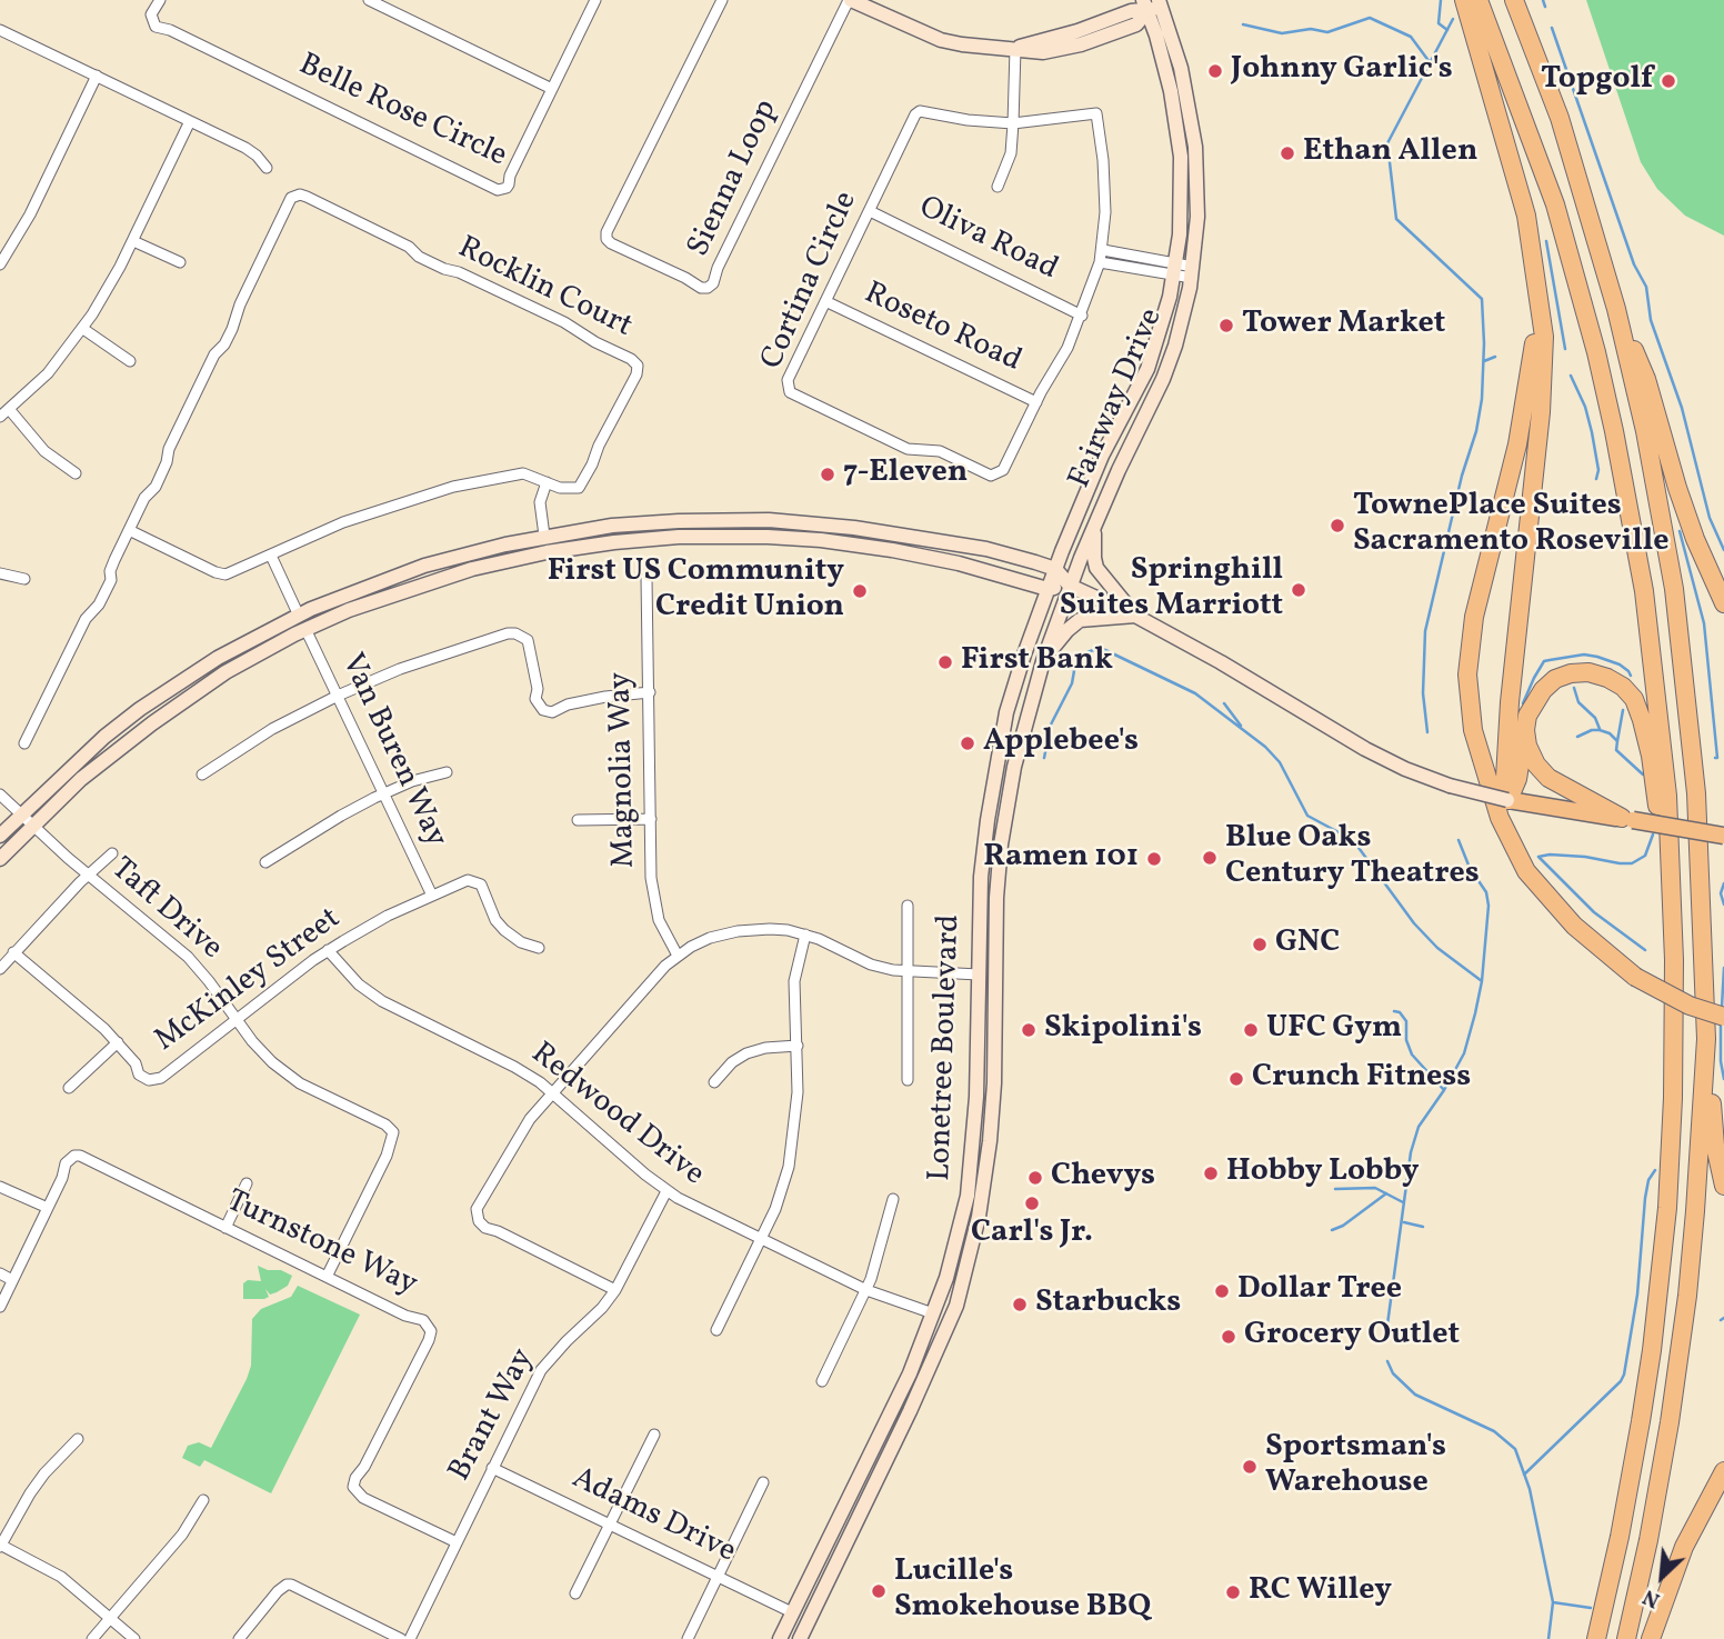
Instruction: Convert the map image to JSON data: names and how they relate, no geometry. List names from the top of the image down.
{
  "streets": {
    "main road": ["Fairway Drive", "Lonetree Boulevard"],
    "street": [
      "Belle Rose Circle",
      "Sienna Loop",
      "Oliva Road",
      "Cortina Circle",
      "Rocklin Court",
      "Roseto Road",
      "Van Buren Way",
      "Magnolia Way",
      "Taft Drive",
      "McKinley Street",
      "Redwood Drive",
      "Turnstone Way",
      "Brant Way",
      "Adams Drive"
    ]
  },
  "crossings": [
    ["Oliva Road", "Cortina Circle"],
    ["Cortina Circle", "Roseto Road"],
    ["Fairway Drive", "Lonetree Boulevard"],
    ["Van Buren Way", "McKinley Street"],
    ["Taft Drive", "McKinley Street"],
    ["Taft Drive", "Turnstone Way"],
    ["McKinley Street", "Redwood Drive"],
    ["Lonetree Boulevard", "Redwood Drive"],
    ["Lonetree Boulevard", "Adams Drive"],
    ["Redwood Drive", "Brant Way"],
    ["Turnstone Way", "Brant Way"],
    ["Brant Way", "Adams Drive"]
  ],
  "places": [
    "Johnny Garlic's",
    "Topgolf",
    "Ethan Allen",
    "Tower Market",
    "7-Eleven",
    "TownePlace Suites Sacramento Roseville",
    "Springhill Suites Marriott",
    "First US Community Credit Union",
    "First Bank",
    "Applebee's",
    "Blue Oaks Century Theatres",
    "Ramen 101",
    "GNC",
    "Skipolini's",
    "UFC Gym",
    "Crunch Fitness",
    "Hobby Lobby",
    "Chevys",
    "Carl's Jr.",
    "Dollar Tree",
    "Starbucks",
    "Grocery Outlet",
    "Sportsman's Warehouse",
    "Lucille's Smokehouse BBQ",
    "RC Willey"
  ],
  "north": "bottom left"
}
